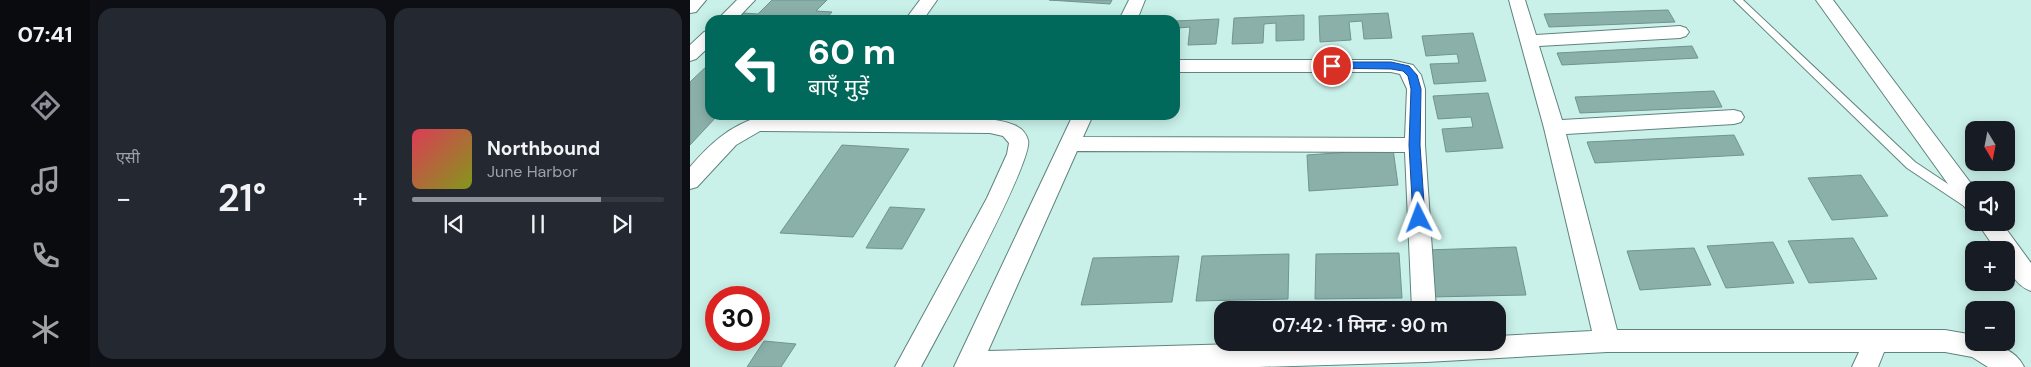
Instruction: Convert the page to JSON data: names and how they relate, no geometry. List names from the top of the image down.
{
  "north": "bottom",
  "page": {
    "tabs": "07:41",
    "tile": "एसी",
    "turn": ["60 m", "बाएँ मुड़ें"],
    "map_buttons": ["+", "−"],
    "song": ["Northbound", "June Harbor"],
    "heat": ["−", "21°", "+"],
    "limit": "30",
    "trip": "07:42 · 1 मिनट · 90 m"
  }
}
